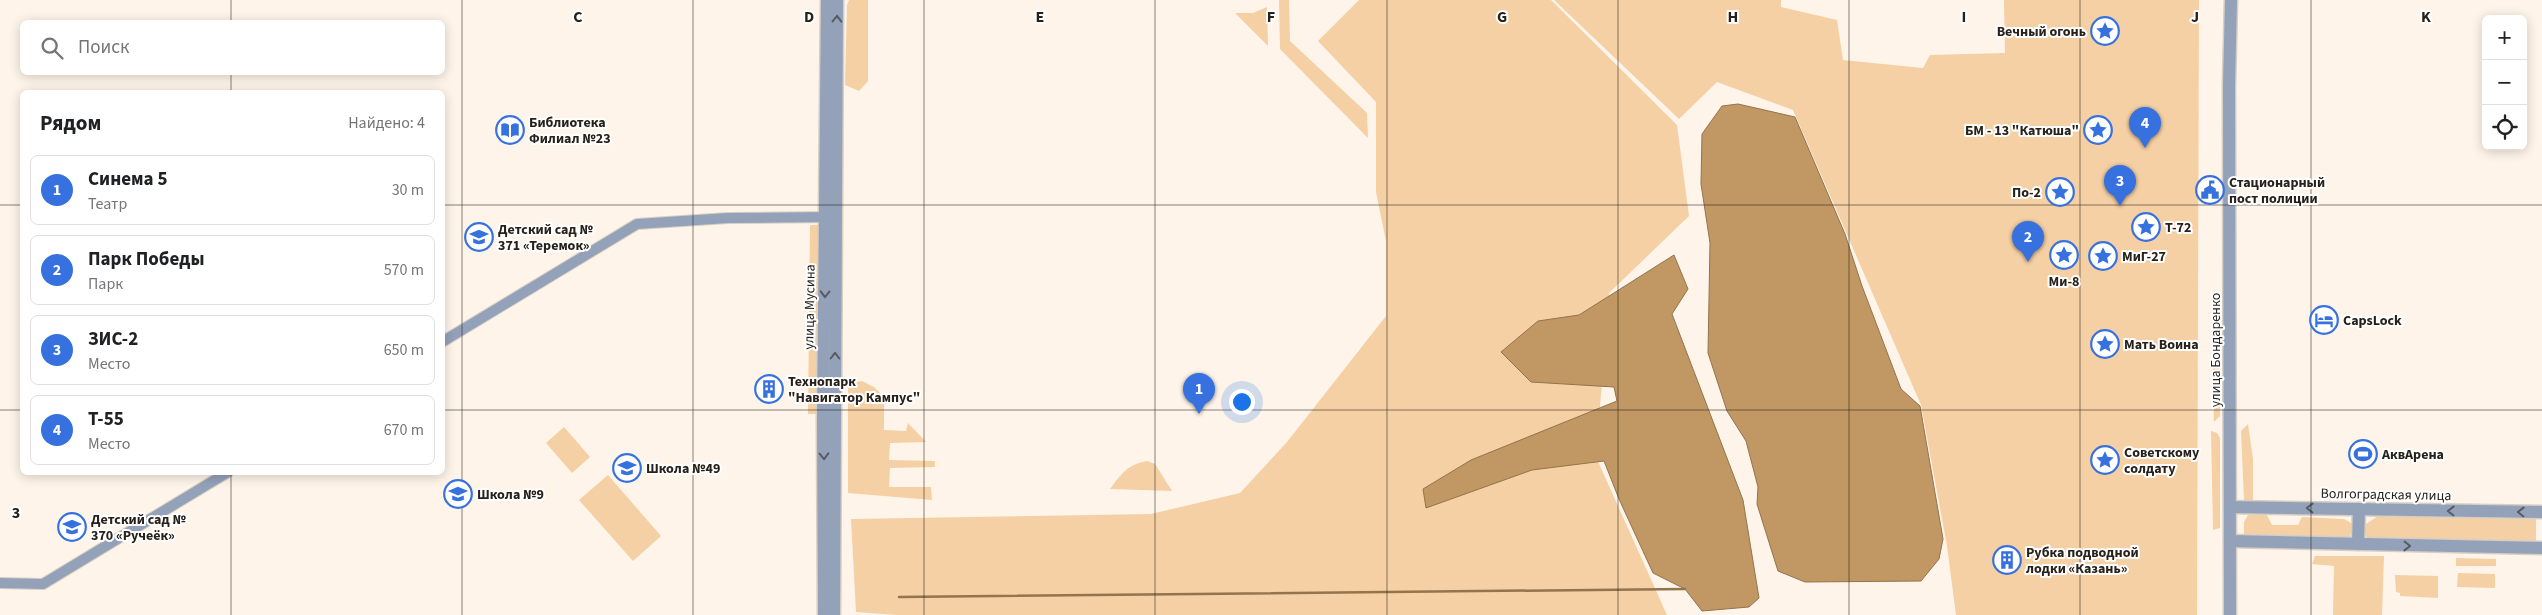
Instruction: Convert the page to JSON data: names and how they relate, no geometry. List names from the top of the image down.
{
  "streets": {
    "street": ["улица Мусина", "улица Бондаренко", "Волгоградская улица"]
  },
  "crossings": [
    ["улица Бондаренко", "Волгоградская улица"]
  ],
  "places": {
    "place": [
      "Вечный огонь",
      "БМ - 13 \"Катюша\"",
      "По-2",
      "Т-72",
      "Ми-8",
      "МиГ-27",
      "Мать Воина",
      "Советскому солдату"
    ],
    "library": ["Библиотека Филиал №23"],
    "public building": ["Стационарный пост полиции"],
    "school or university": [
      "Детский сад № 371 «Теремок»",
      "Школа №49",
      "Школа №9",
      "Детский сад № 370 «Ручеёк»"
    ],
    "hotel": ["CapsLock"],
    "building": ["Технопарк \"Навигатор Кампус\"", "Рубка подводной лодки «Казань»"],
    "sports": ["АквАрена"]
  },
  "page": {
    "map_buttons": ["+", "−"],
    "search": "Поиск",
    "heading": ["Рядом", "Найдено: 4"],
    "pins": [
      "4",
      "3",
      "2",
      "1"
    ],
    "list": [
      {
        "mark": "1",
        "name": "Синема 5",
        "note": "Театр",
        "value": "30 m"
      },
      {
        "mark": "2",
        "name": "Парк Победы",
        "note": "Парк",
        "value": "570 m"
      },
      {
        "mark": "3",
        "name": "ЗИС-2",
        "note": "Место",
        "value": "650 m"
      },
      {
        "mark": "4",
        "name": "Т-55",
        "note": "Место",
        "value": "670 m"
      }
    ]
  },
  "grid": {
    "columns": [
      "C",
      "D",
      "E",
      "F",
      "G",
      "H",
      "I",
      "J",
      "K"
    ],
    "rows": ["3"]
  }
}
